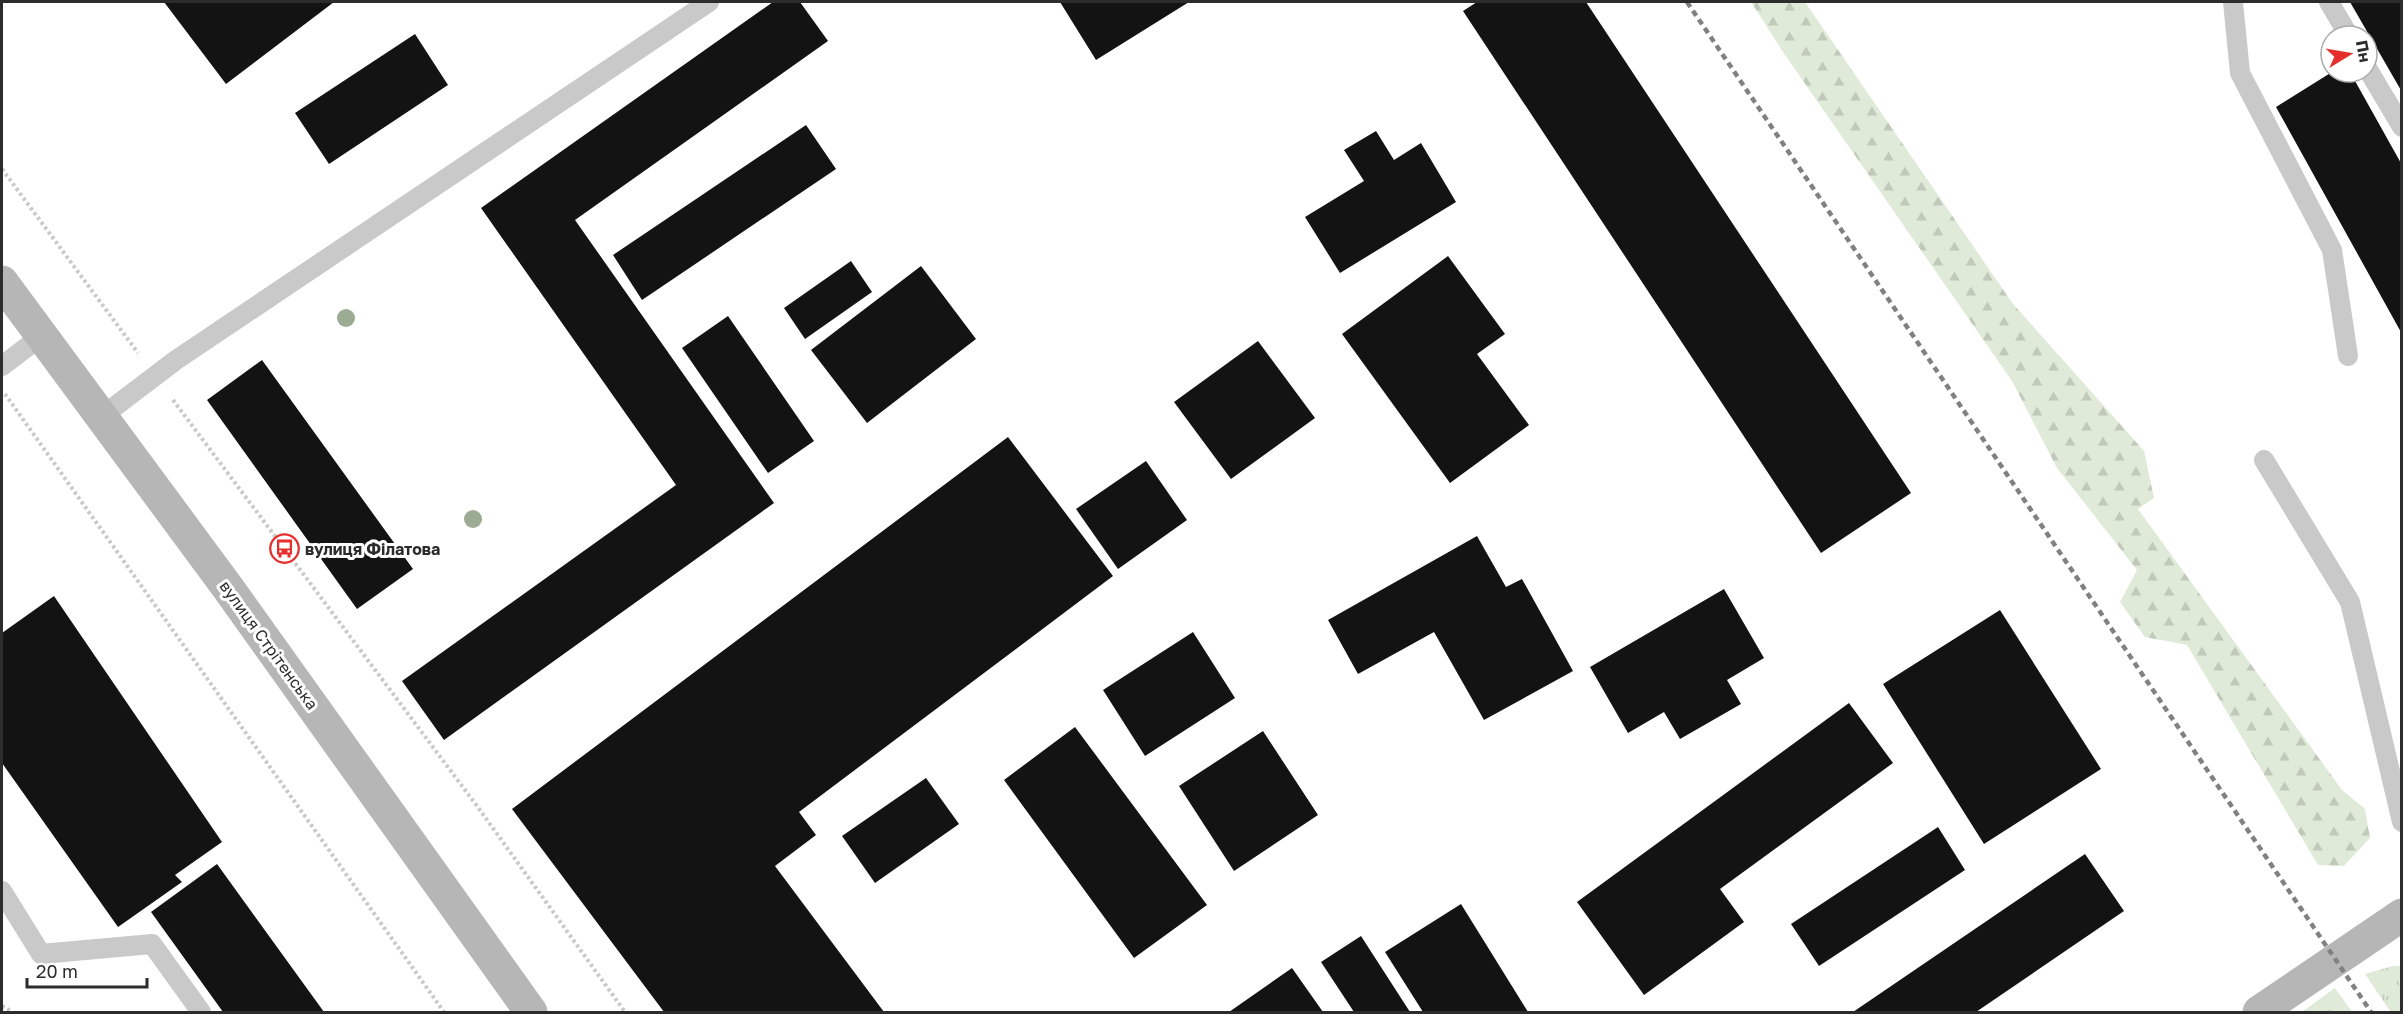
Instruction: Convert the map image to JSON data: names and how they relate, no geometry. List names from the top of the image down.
{
  "streets": {
    "main road": ["вулиця Стрітенська"]
  },
  "places": {
    "bus stop": ["вулиця Філатова"]
  },
  "scale_bar": "20 m",
  "north": "right"
}
